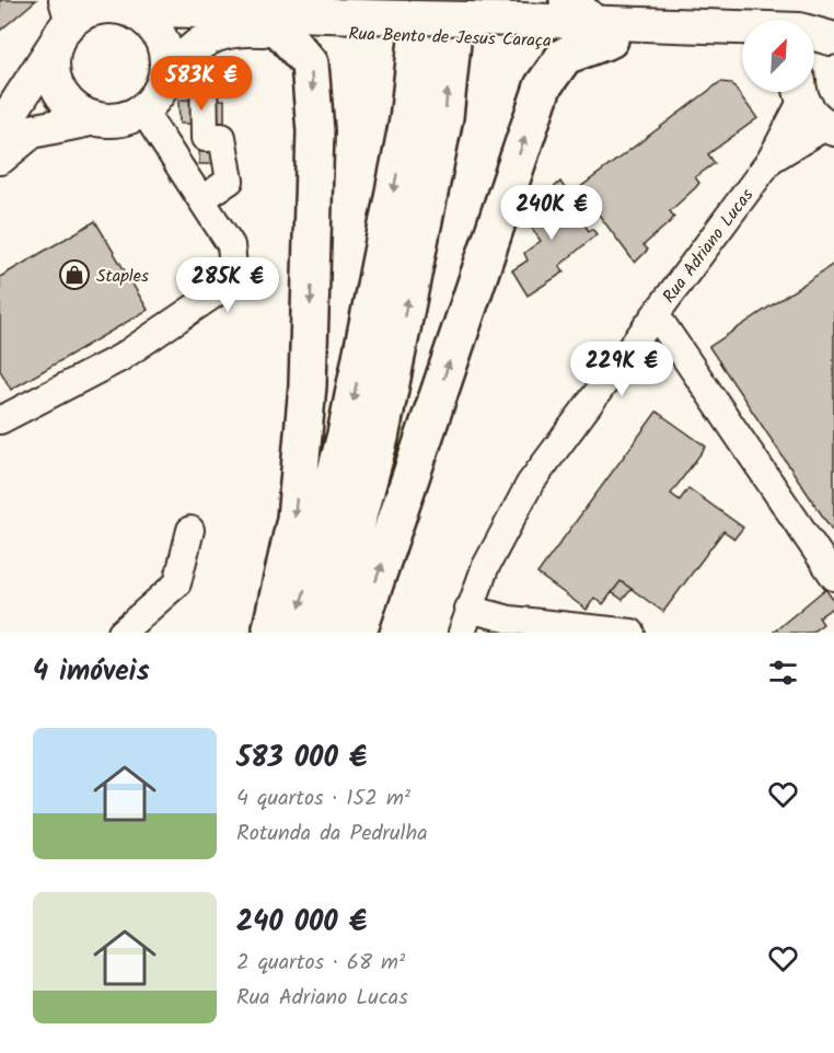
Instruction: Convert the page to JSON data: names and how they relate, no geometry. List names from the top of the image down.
{
  "streets": {
    "main road": ["Rua Bento de Jesus Caraça", "Rua Adriano Lucas"]
  },
  "places": {
    "shop": ["Staples"]
  },
  "north": "top right",
  "page": {
    "price": [
      "583K €",
      "240K €",
      "285K €",
      "229K €"
    ],
    "heading": "4 imóveis",
    "list": [
      {
        "name": "583 000 €",
        "note": "4 quartos · 152 m² · Rotunda da Pedrulha"
      },
      {
        "name": "240 000 €",
        "note": "2 quartos · 68 m² · Rua Adriano Lucas"
      }
    ]
  }
}
